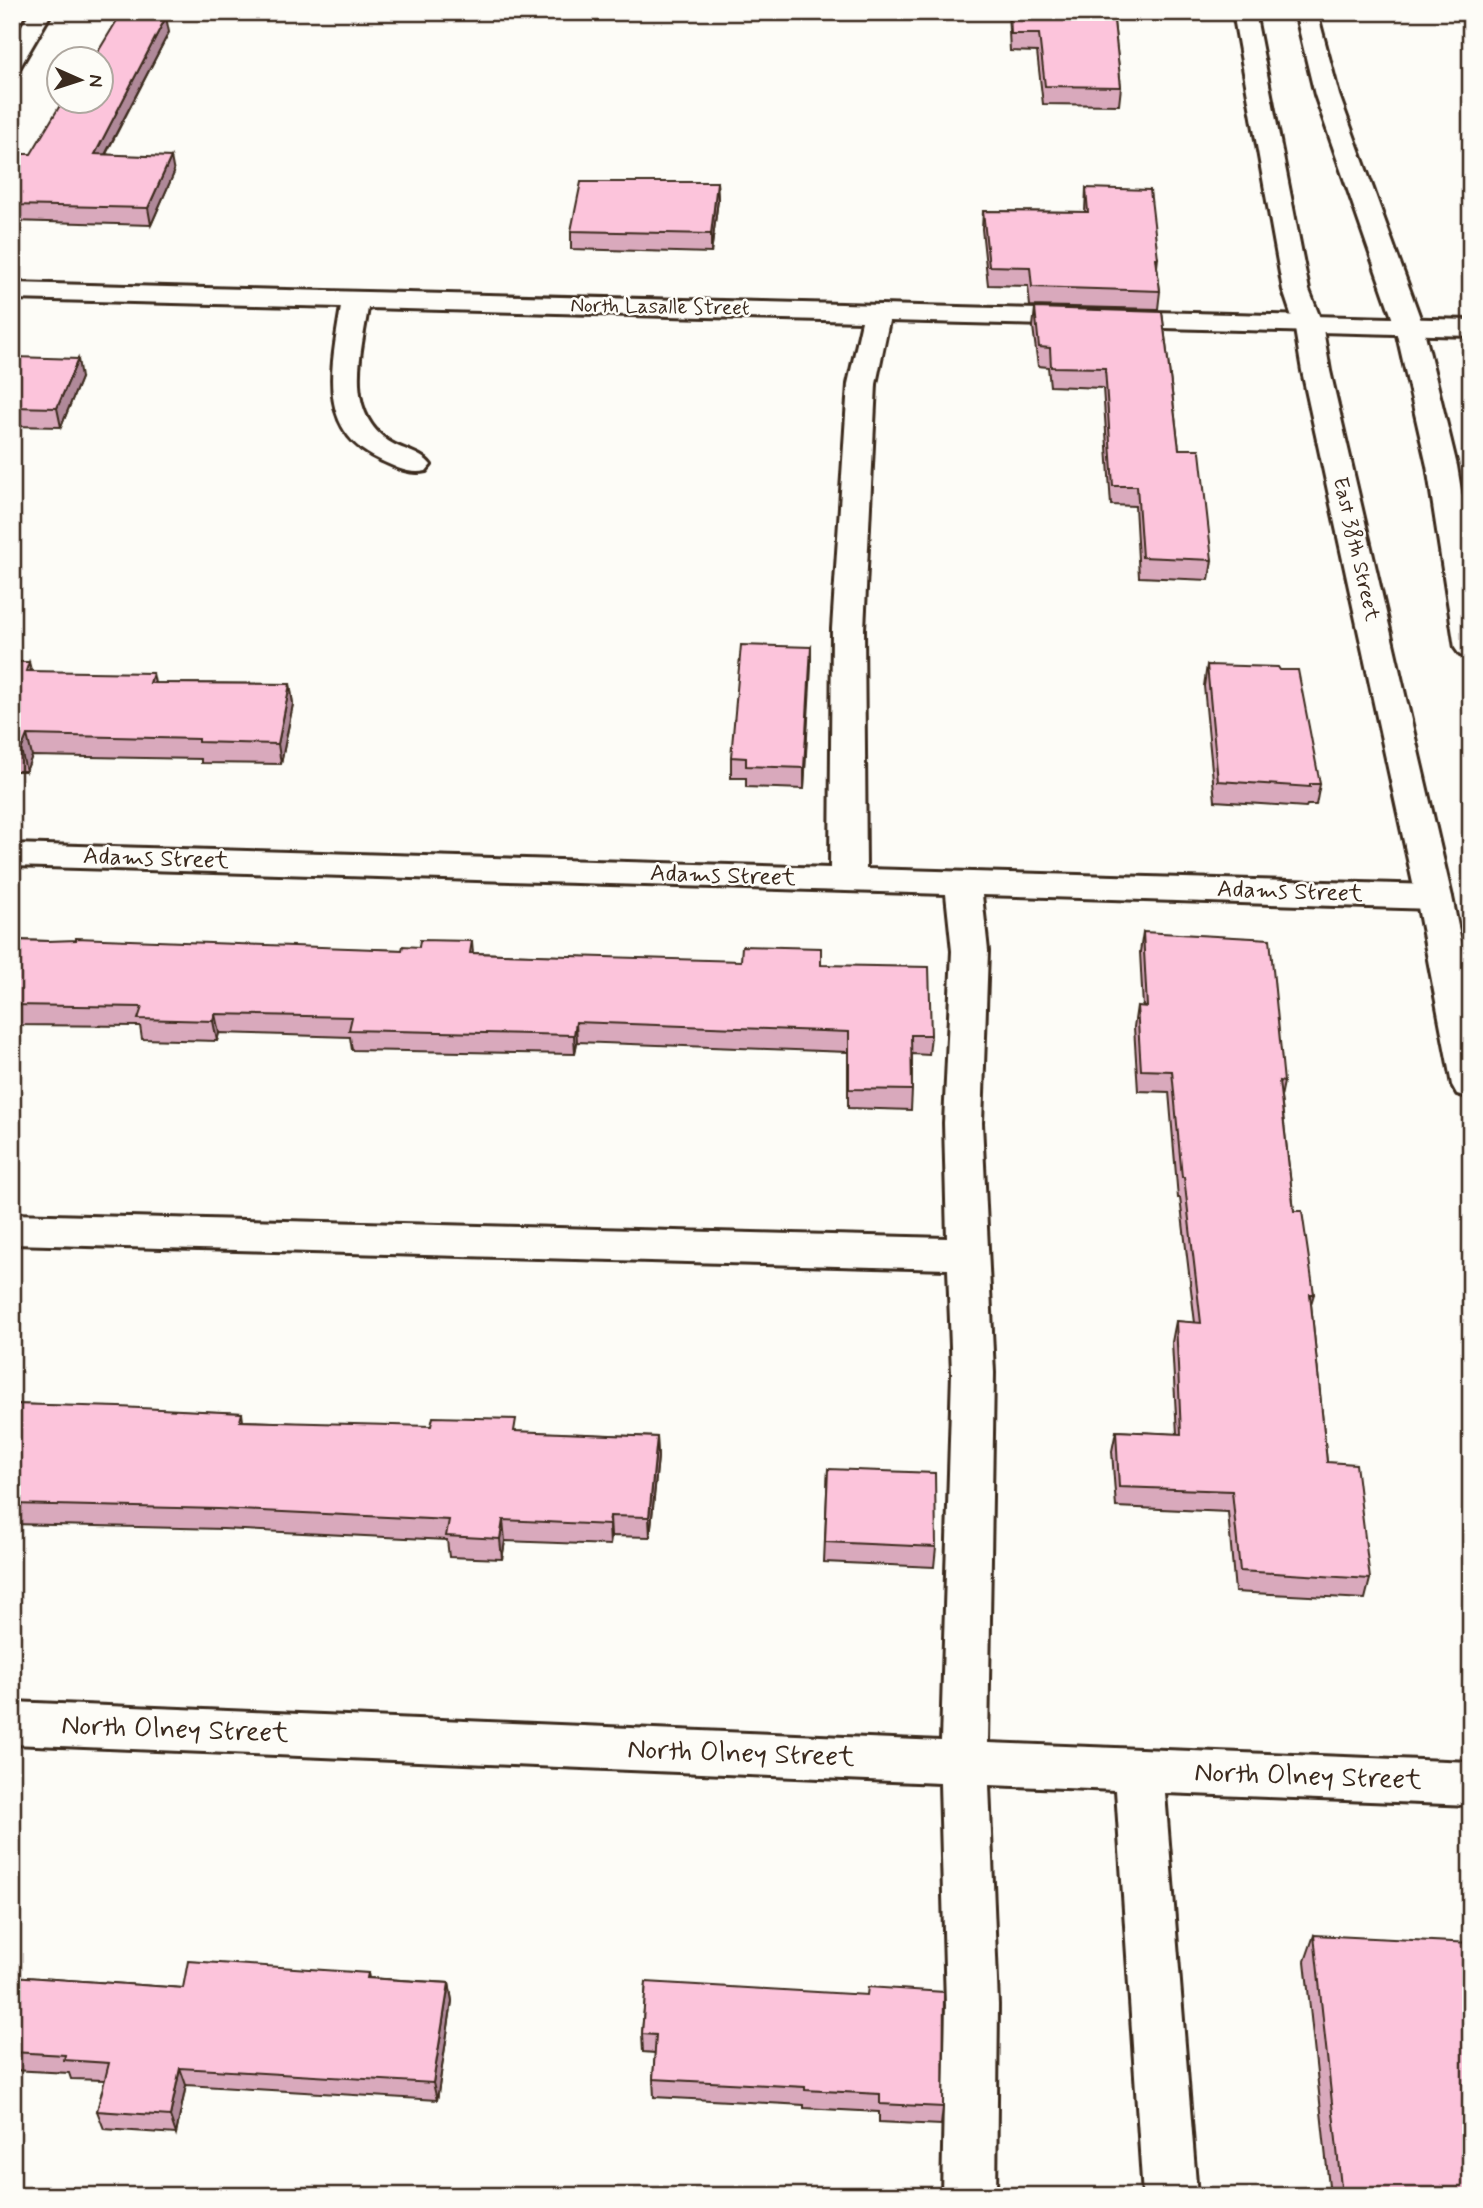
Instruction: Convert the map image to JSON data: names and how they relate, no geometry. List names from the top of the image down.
{
  "streets": {
    "street": [
      "North Lasalle Street",
      "East 38th Street",
      "Adams Street",
      "North Olney Street"
    ]
  },
  "crossings": [
    ["North Lasalle Street", "East 38th Street"],
    ["East 38th Street", "Adams Street"]
  ],
  "north": "right"
}
